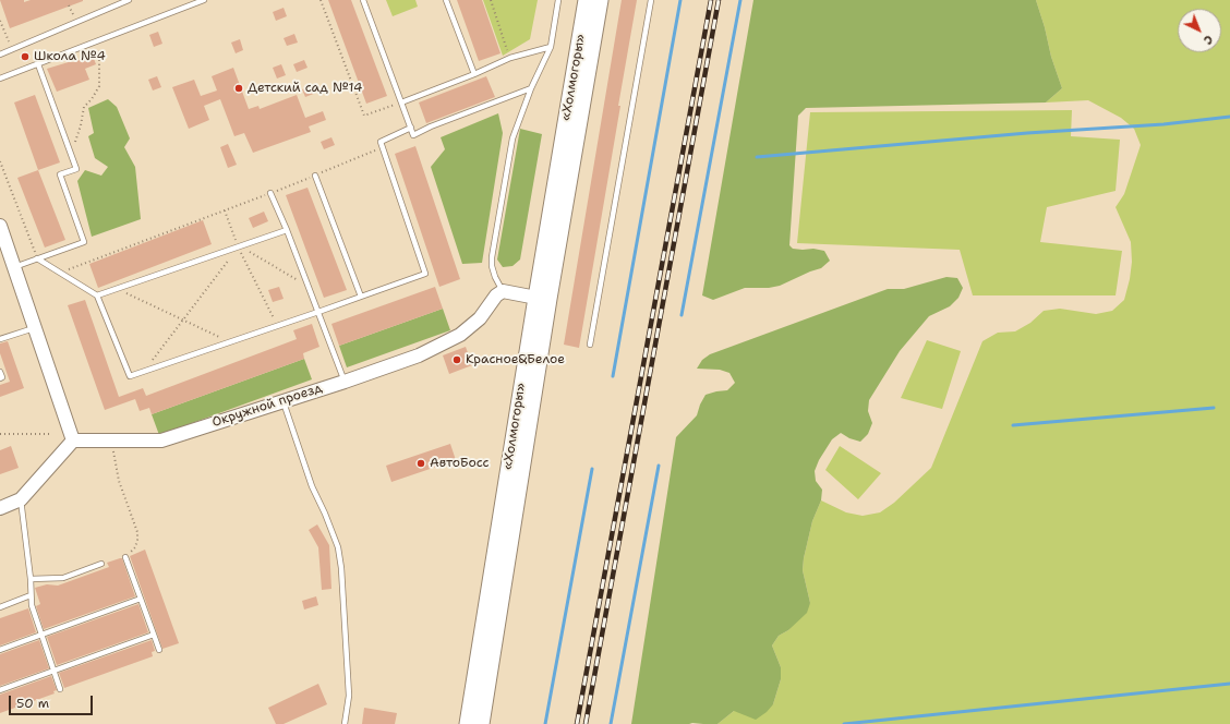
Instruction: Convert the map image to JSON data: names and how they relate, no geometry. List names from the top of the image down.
{
  "streets": {
    "highway": ["«Холмогоры»"],
    "street": ["Окружной проезд"]
  },
  "places": [
    "Школа №4",
    "Детский сад №14",
    "Красное&Белое",
    "АвтоБосс"
  ],
  "scale_bar": "50 m",
  "north": "bottom right"
}
